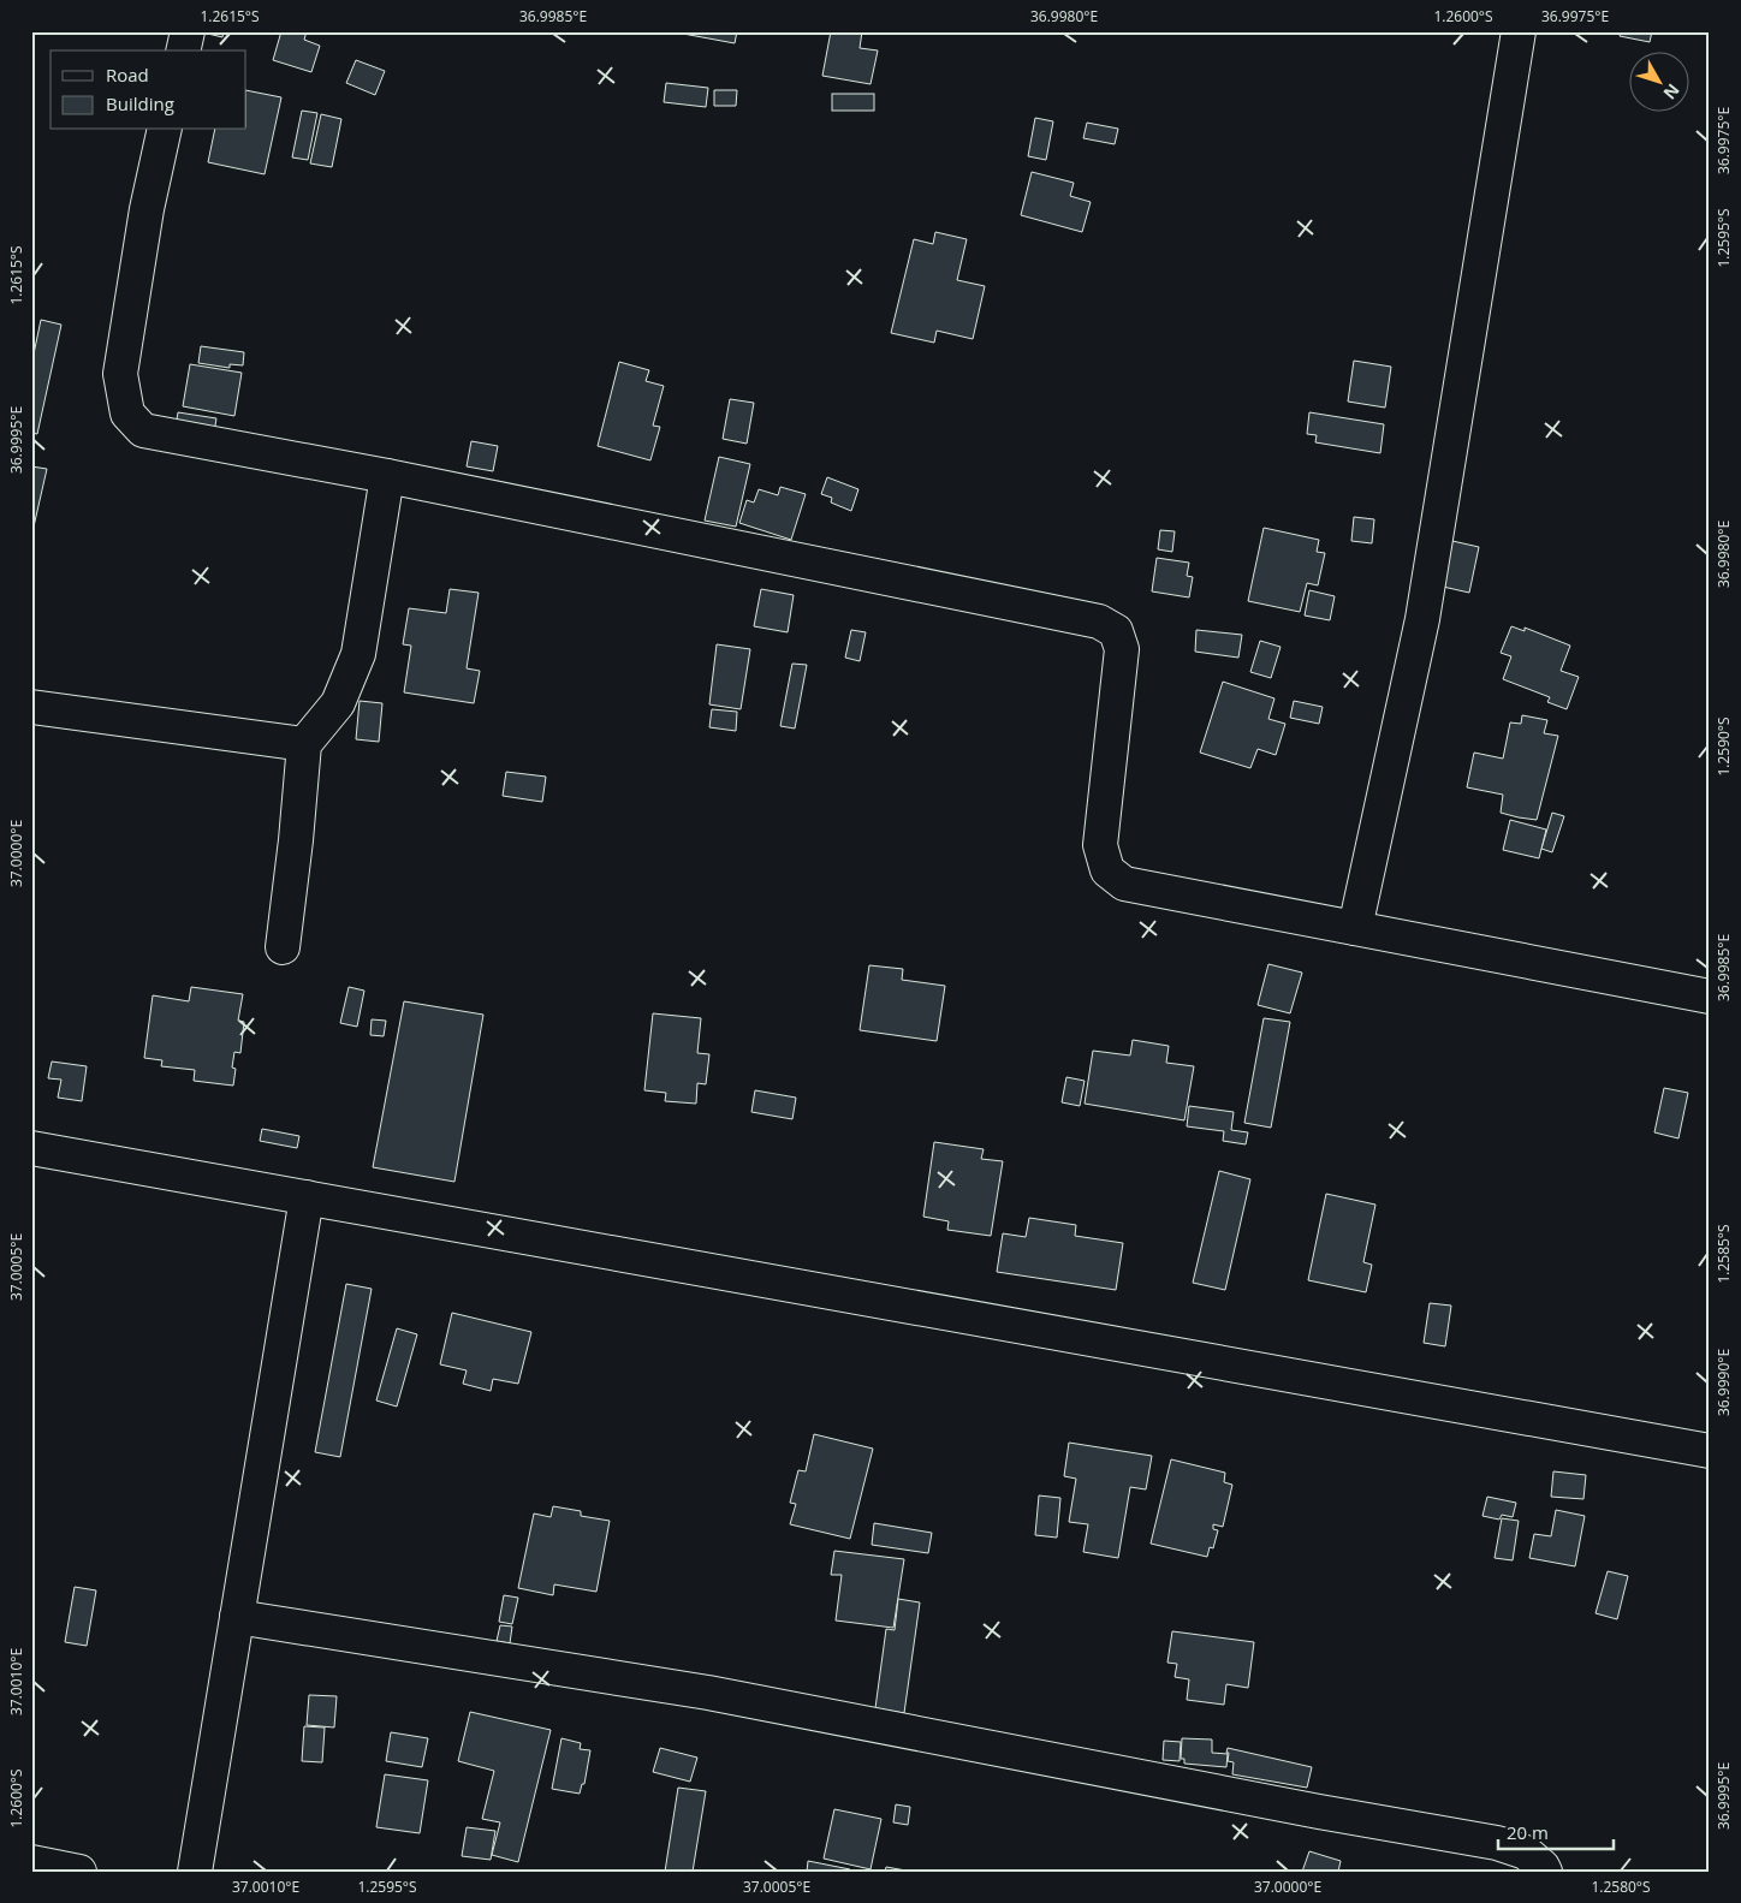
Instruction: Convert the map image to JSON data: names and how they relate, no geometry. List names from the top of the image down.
{
  "legend": ["Road", "Building"],
  "scale_bar": "20 m",
  "north": "bottom right",
  "coordinates": [
    "1.2615°S",
    "36.9985°E",
    "36.9980°E",
    "1.2600°S",
    "36.9975°E",
    "1.2595°S",
    "36.9995°E",
    "1.2590°S",
    "37.0000°E",
    "1.2585°S",
    "37.0005°E",
    "36.9990°E",
    "37.0010°E",
    "1.2580°S"
  ]
}
